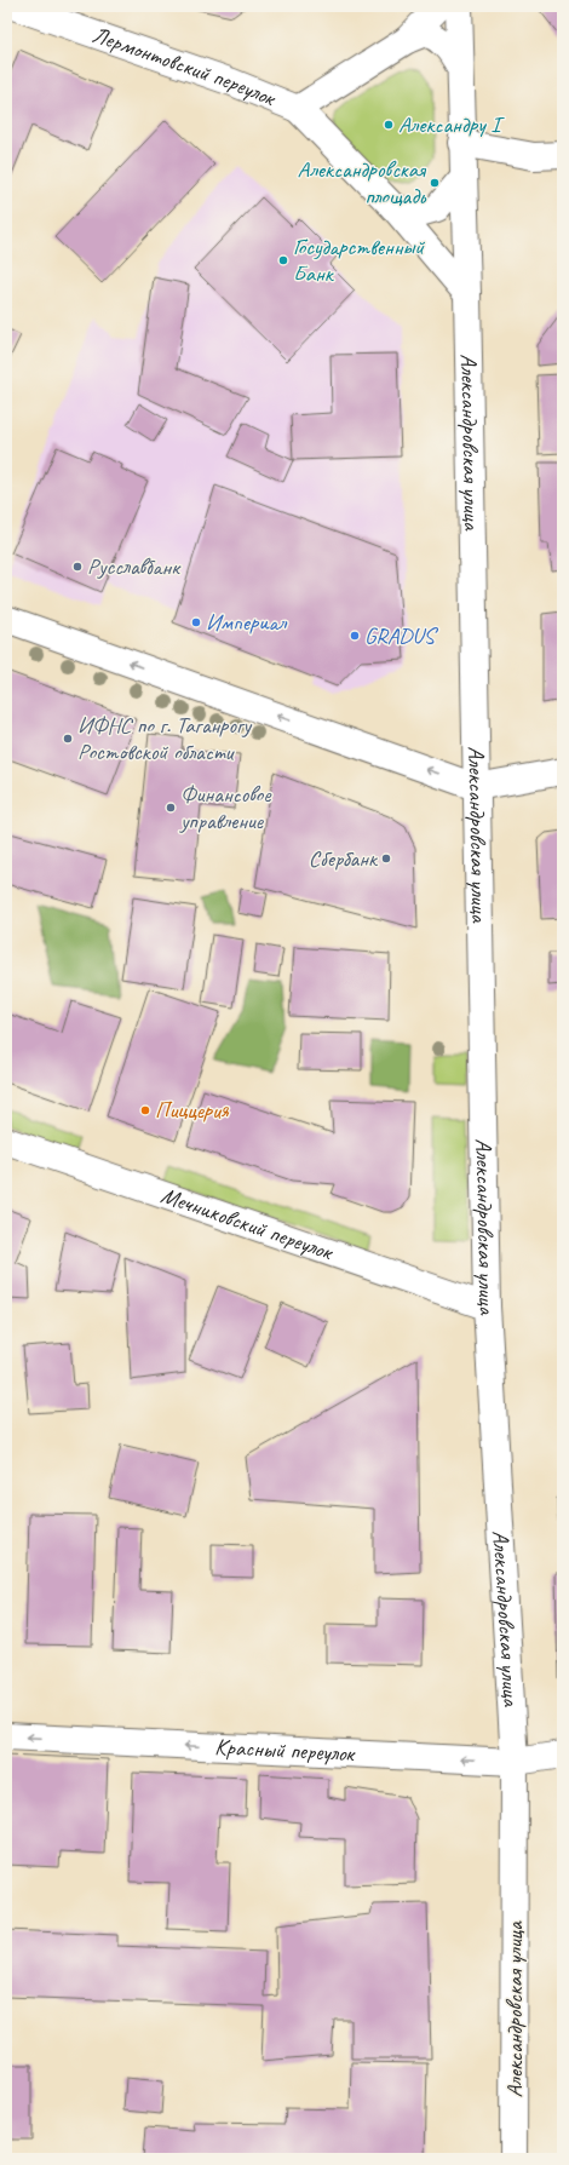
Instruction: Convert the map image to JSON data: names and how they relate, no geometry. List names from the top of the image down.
{
  "streets": {
    "main road": [
      "Лермонтовский переулок",
      "Александровская улица",
      "Мечниковский переулок",
      "Красный переулок"
    ]
  },
  "crossings": [
    ["Александровская улица", "Мечниковский переулок"],
    ["Александровская улица", "Красный переулок"]
  ],
  "one_way": ["Красный переулок"],
  "places": [
    "Александру I",
    "Александровская площадь",
    "Государственный Банк",
    "Русславбанк",
    "Империал",
    "GRADUS",
    "ИФНС по г. Таганрогу Ростовской области",
    "Финансовое управление",
    "Сбербанк",
    "Пиццерия"
  ]
}
